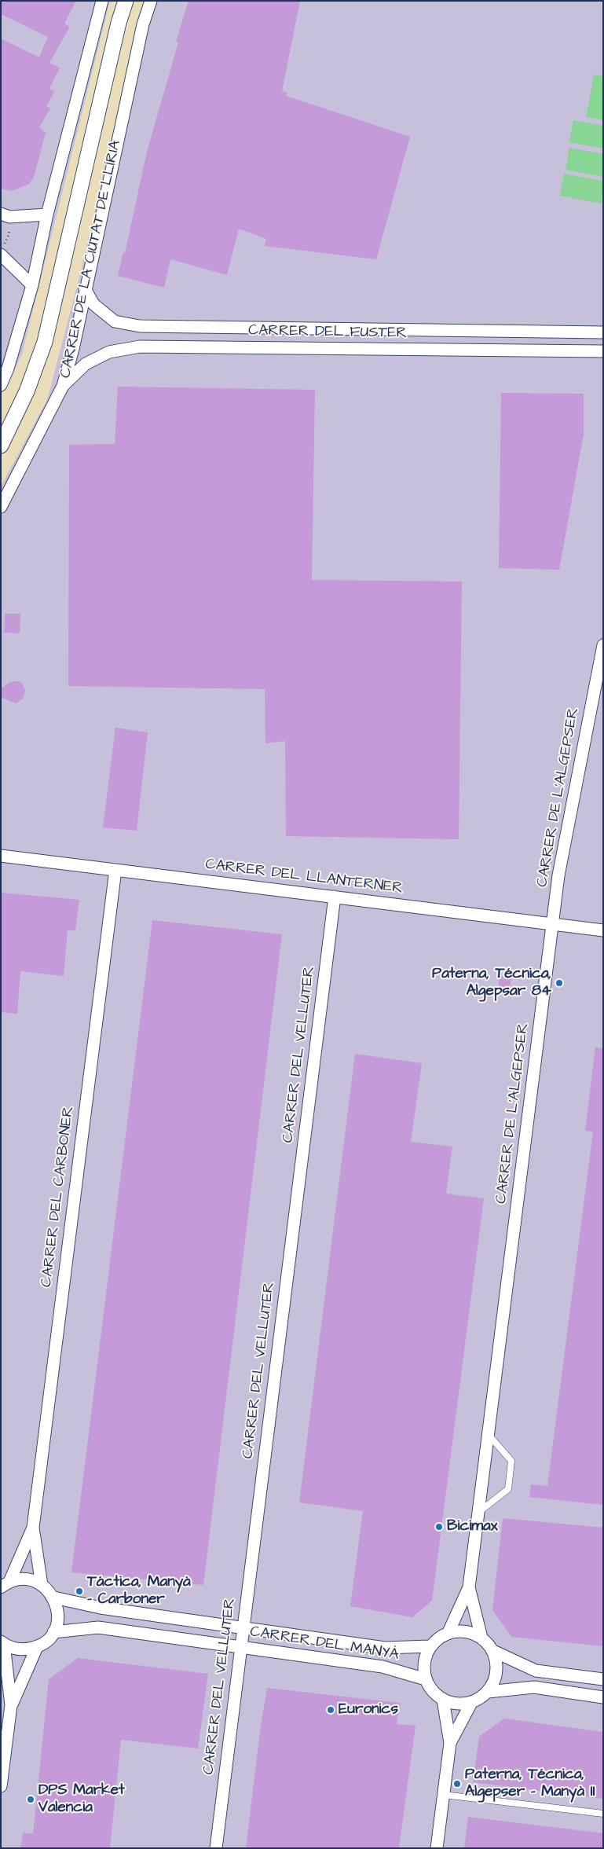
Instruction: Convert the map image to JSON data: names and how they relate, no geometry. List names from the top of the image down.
{
  "streets": {
    "street": [
      "CARRER DE LA CIUTAT DE LLÍRIA",
      "CARRER DEL FUSTER",
      "CARRER DE L'ALGEPSER",
      "CARRER DEL LLANTERNER",
      "CARRER DEL VELLUTER",
      "CARRER DEL CARBONER",
      "CARRER DEL MANYÀ"
    ]
  },
  "crossings": [
    ["CARRER DE LA CIUTAT DE LLÍRIA", "CARRER DEL FUSTER"],
    ["CARRER DE L'ALGEPSER", "CARRER DEL LLANTERNER"],
    ["CARRER DEL LLANTERNER", "CARRER DEL VELLUTER"],
    ["CARRER DEL LLANTERNER", "CARRER DEL CARBONER"],
    ["CARRER DEL VELLUTER", "CARRER DEL MANYÀ"]
  ],
  "places": [
    "Paterna, Técnica, Algepsar 84",
    "Bicimax",
    "Táctica, Manyà - Carboner",
    "Euronics",
    "Paterna, Técnica, Algepser - Manyà II",
    "DPS Market Valencia"
  ]
}
